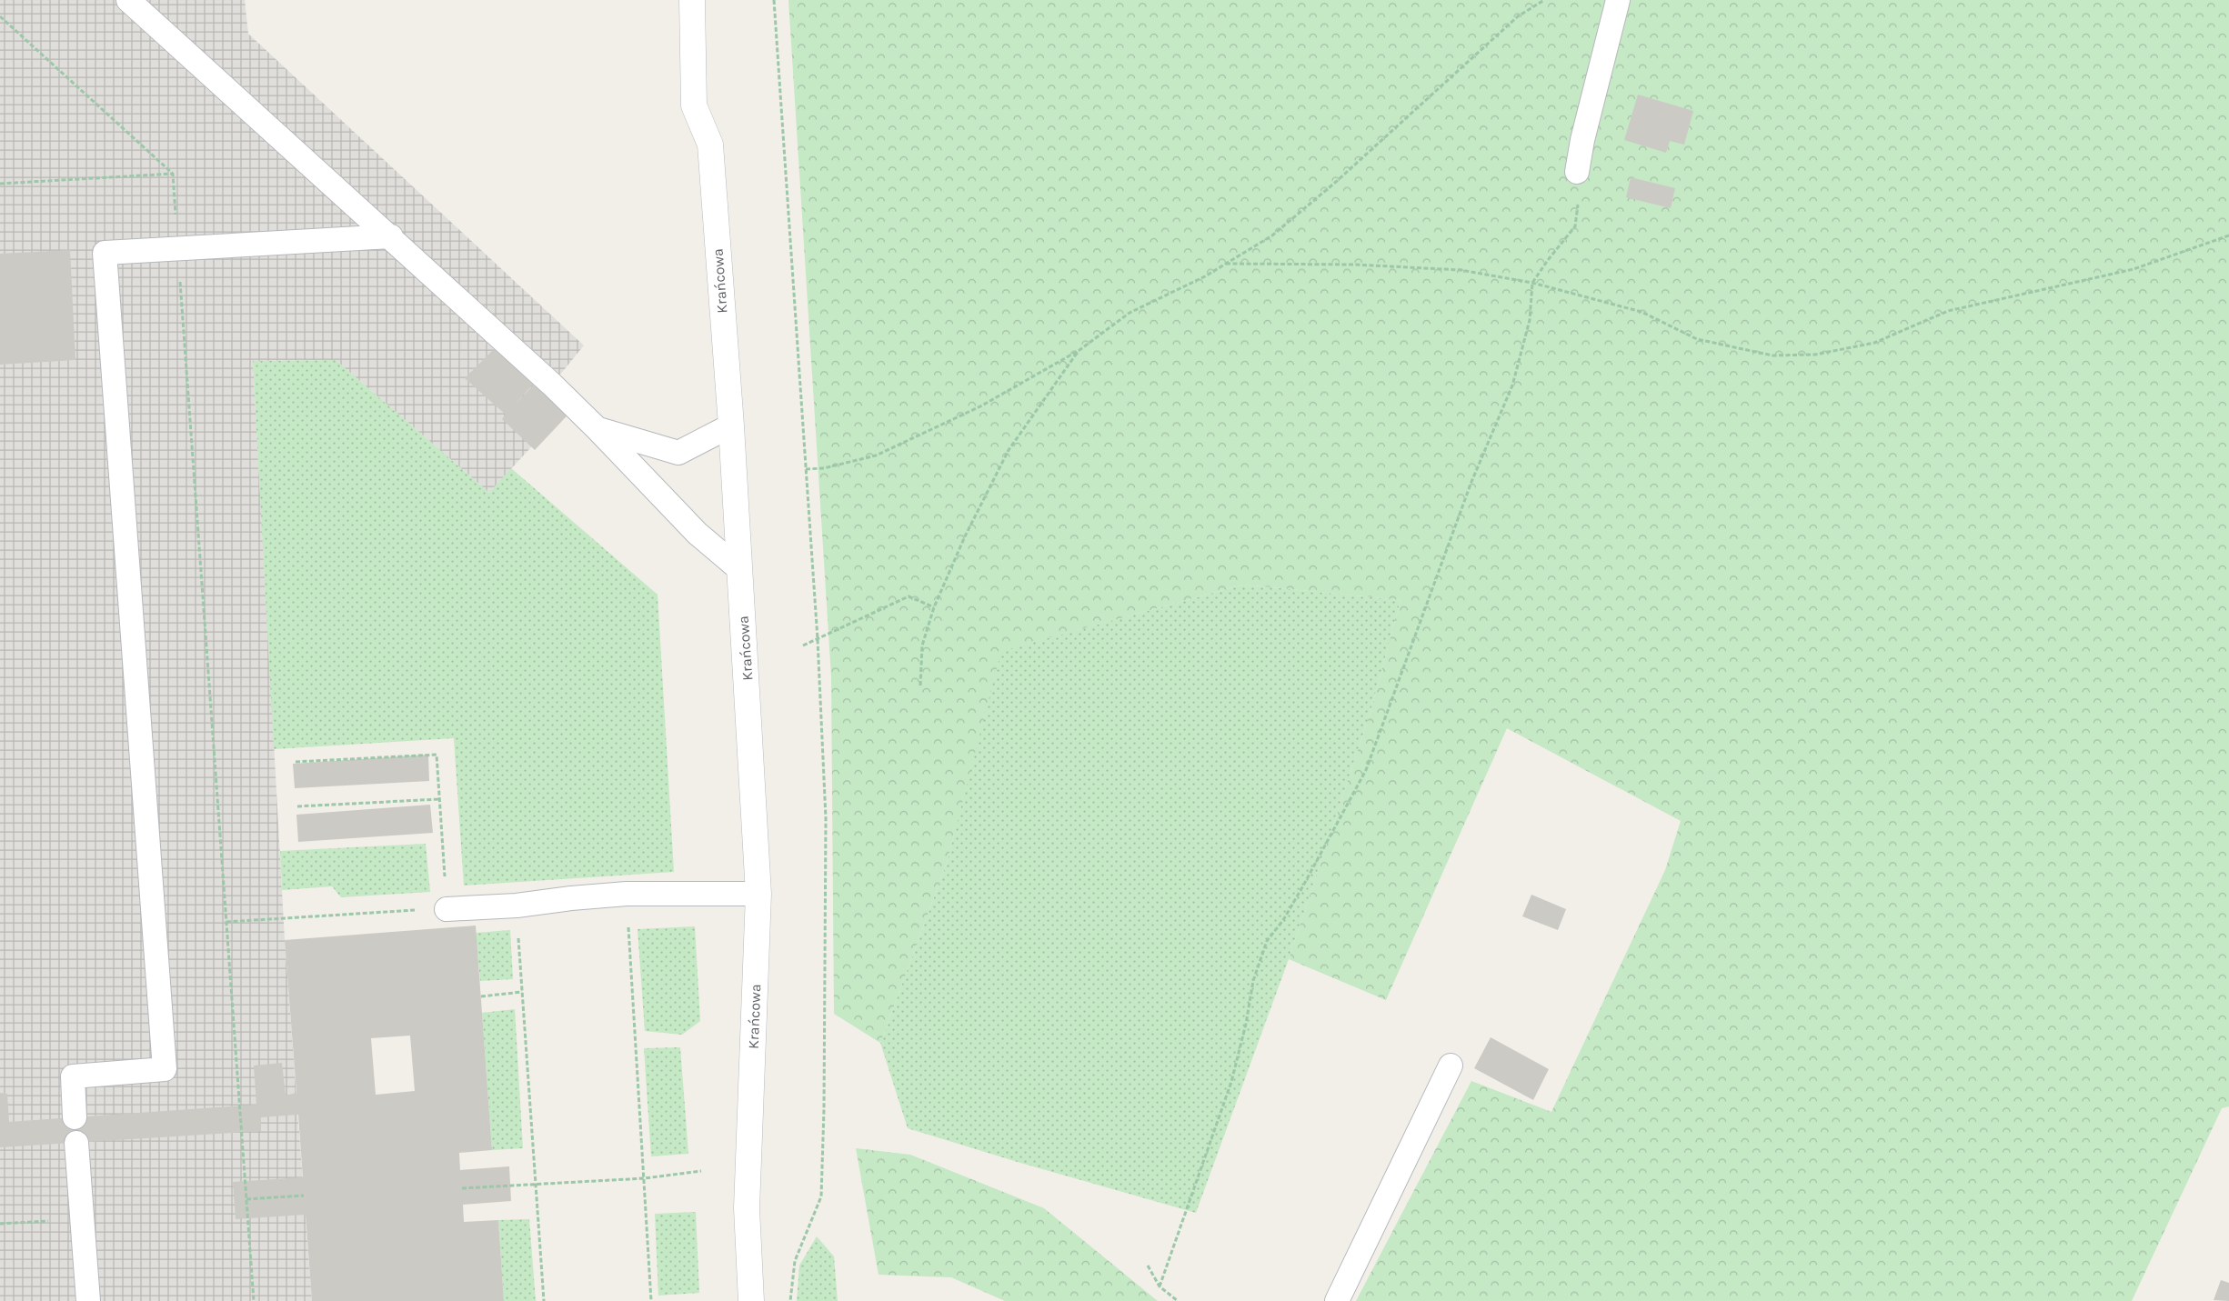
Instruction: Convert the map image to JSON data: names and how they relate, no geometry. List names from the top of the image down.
{
  "streets": {
    "street": ["Krańcowa"]
  }
}
